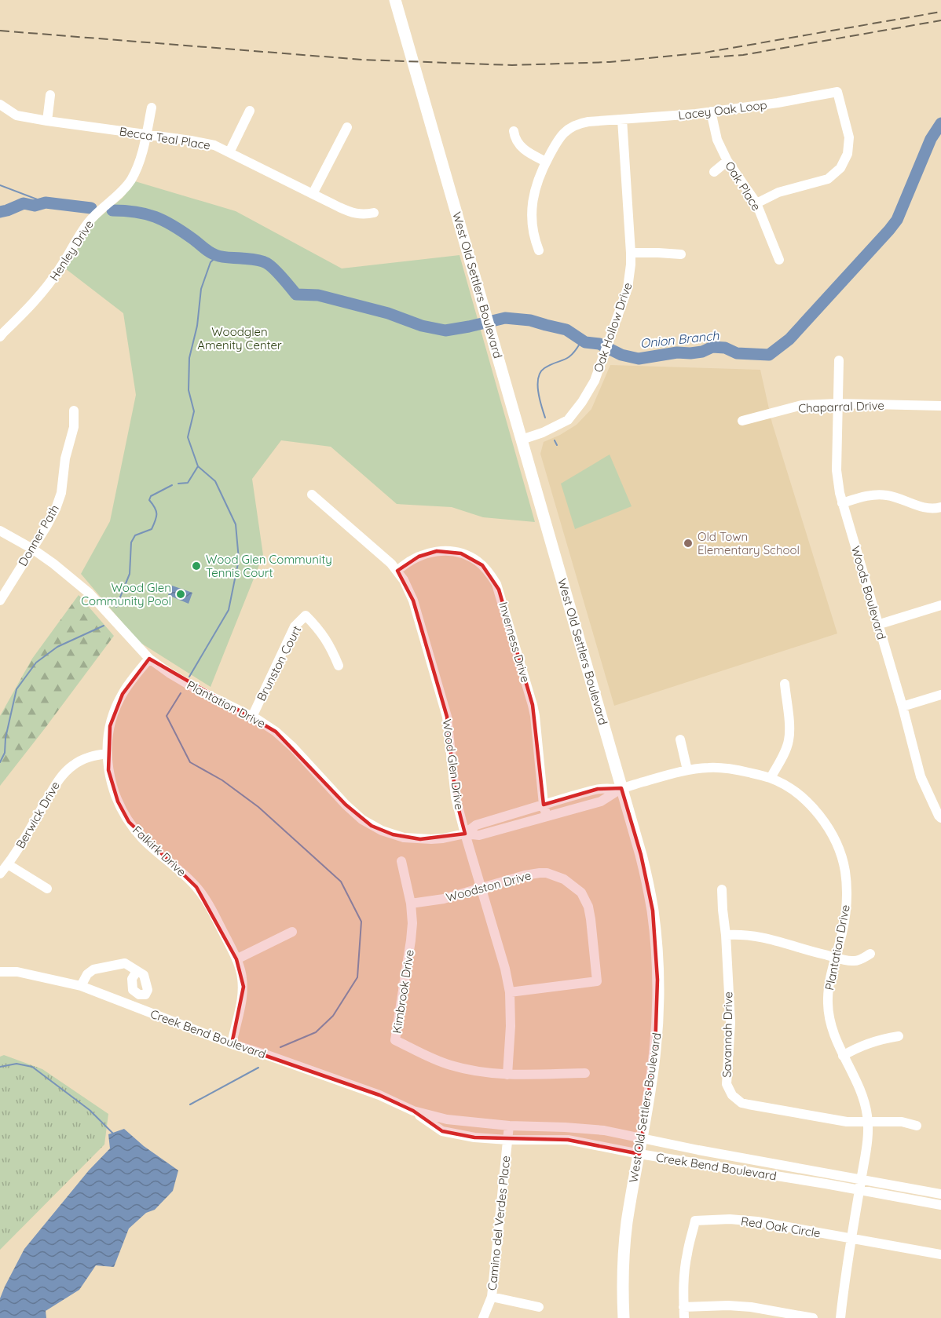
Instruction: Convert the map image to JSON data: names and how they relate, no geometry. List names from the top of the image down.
{
  "streets": {
    "main road": ["West Old Settlers Boulevard"],
    "street": [
      "Lacey Oak Loop",
      "Becca Teal Place",
      "Oak Place",
      "Henley Drive",
      "Oak Hollow Drive",
      "Chaparral Drive",
      "Donner Path",
      "Woods Boulevard",
      "Inverness Drive",
      "Brunston Court",
      "Plantation Drive",
      "Wood Glen Drive",
      "Berwick Drive",
      "Falkirk Drive",
      "Woodston Drive",
      "Kimbrook Drive",
      "Creek Bend Boulevard",
      "Savannah Drive",
      "Camino del Verdes Place",
      "Red Oak Circle"
    ]
  },
  "crossings": [
    ["Lacey Oak Loop", "Oak Place"],
    ["Lacey Oak Loop", "Oak Hollow Drive"],
    ["Becca Teal Place", "Henley Drive"],
    ["West Old Settlers Boulevard", "Oak Hollow Drive"],
    ["West Old Settlers Boulevard", "Plantation Drive"],
    ["West Old Settlers Boulevard", "Creek Bend Boulevard"],
    ["Chaparral Drive", "Woods Boulevard"],
    ["Donner Path", "Plantation Drive"],
    ["Inverness Drive", "Plantation Drive"],
    ["Inverness Drive", "Wood Glen Drive"],
    ["Brunston Court", "Plantation Drive"],
    ["Plantation Drive", "Wood Glen Drive"],
    ["Plantation Drive", "Falkirk Drive"],
    ["Plantation Drive", "Creek Bend Boulevard"],
    ["Plantation Drive", "Savannah Drive"],
    ["Plantation Drive", "Red Oak Circle"],
    ["Wood Glen Drive", "Woodston Drive"],
    ["Wood Glen Drive", "Kimbrook Drive"],
    ["Berwick Drive", "Falkirk Drive"],
    ["Falkirk Drive", "Creek Bend Boulevard"],
    ["Woodston Drive", "Kimbrook Drive"],
    ["Creek Bend Boulevard", "Camino del Verdes Place"]
  ],
  "water": ["Onion Branch"],
  "parks": ["Woodglen Amenity Center"],
  "places": ["Old Town Elementary School", "Wood Glen Community Tennis Court", "Wood Glen Community Pool"]
}
